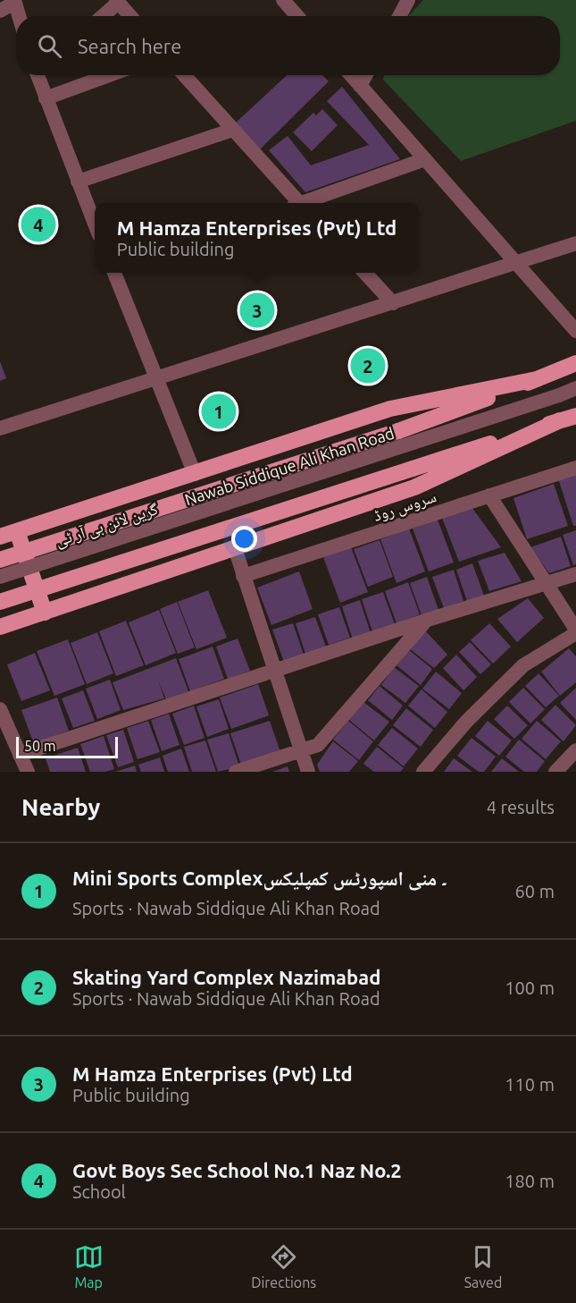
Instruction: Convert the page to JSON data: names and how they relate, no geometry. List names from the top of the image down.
{
  "streets": {
    "main road": ["Nawab Siddique Ali Khan Road"],
    "street": ["سروس روڈ", "گرین لائن بی آر ٹی"]
  },
  "scale_bar": "50 m",
  "page": {
    "search": "Search here",
    "popup": ["M Hamza Enterprises (Pvt) Ltd", "Public building"],
    "pins": [
      "4",
      "3",
      "2",
      "1"
    ],
    "scale": "50 m",
    "heading": ["Nearby", "4 results"],
    "list": [
      {
        "mark": "1",
        "name": "Mini Sports Complex۔ منی اسپورٹس کمپلیکس",
        "note": "Sports · Nawab Siddique Ali Khan Road",
        "value": "60 m"
      },
      {
        "mark": "2",
        "name": "Skating Yard Complex Nazimabad",
        "note": "Sports · Nawab Siddique Ali Khan Road",
        "value": "100 m"
      },
      {
        "mark": "3",
        "name": "M Hamza Enterprises (Pvt) Ltd",
        "note": "Public building",
        "value": "110 m"
      },
      {
        "mark": "4",
        "name": "Govt Boys Sec School No.1 Naz No.2",
        "note": "School",
        "value": "180 m"
      }
    ],
    "nav": ["Map", "Directions", "Saved"]
  }
}
